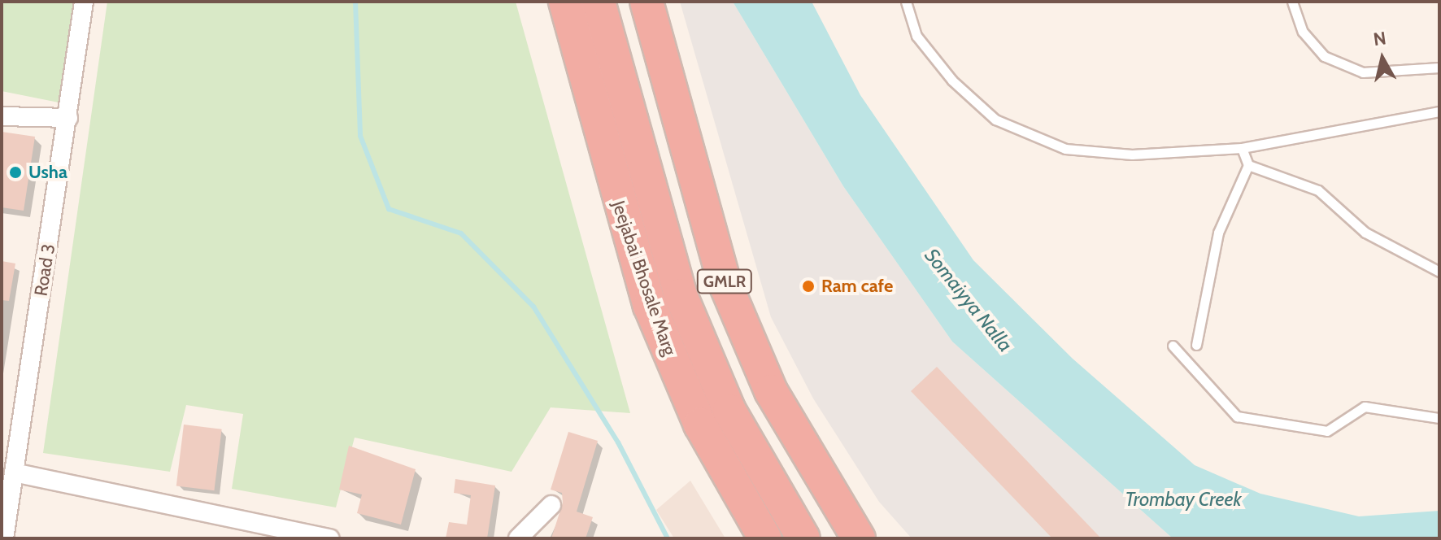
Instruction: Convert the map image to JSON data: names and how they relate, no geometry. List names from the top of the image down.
{
  "streets": {
    "highway": ["Jeejabai Bhosale Marg", "GMLR"],
    "street": ["Road 3"]
  },
  "water": ["Somaiyya Nalla", "Trombay Creek"],
  "places": ["Usha", "Ram cafe"],
  "north": "top"
}
